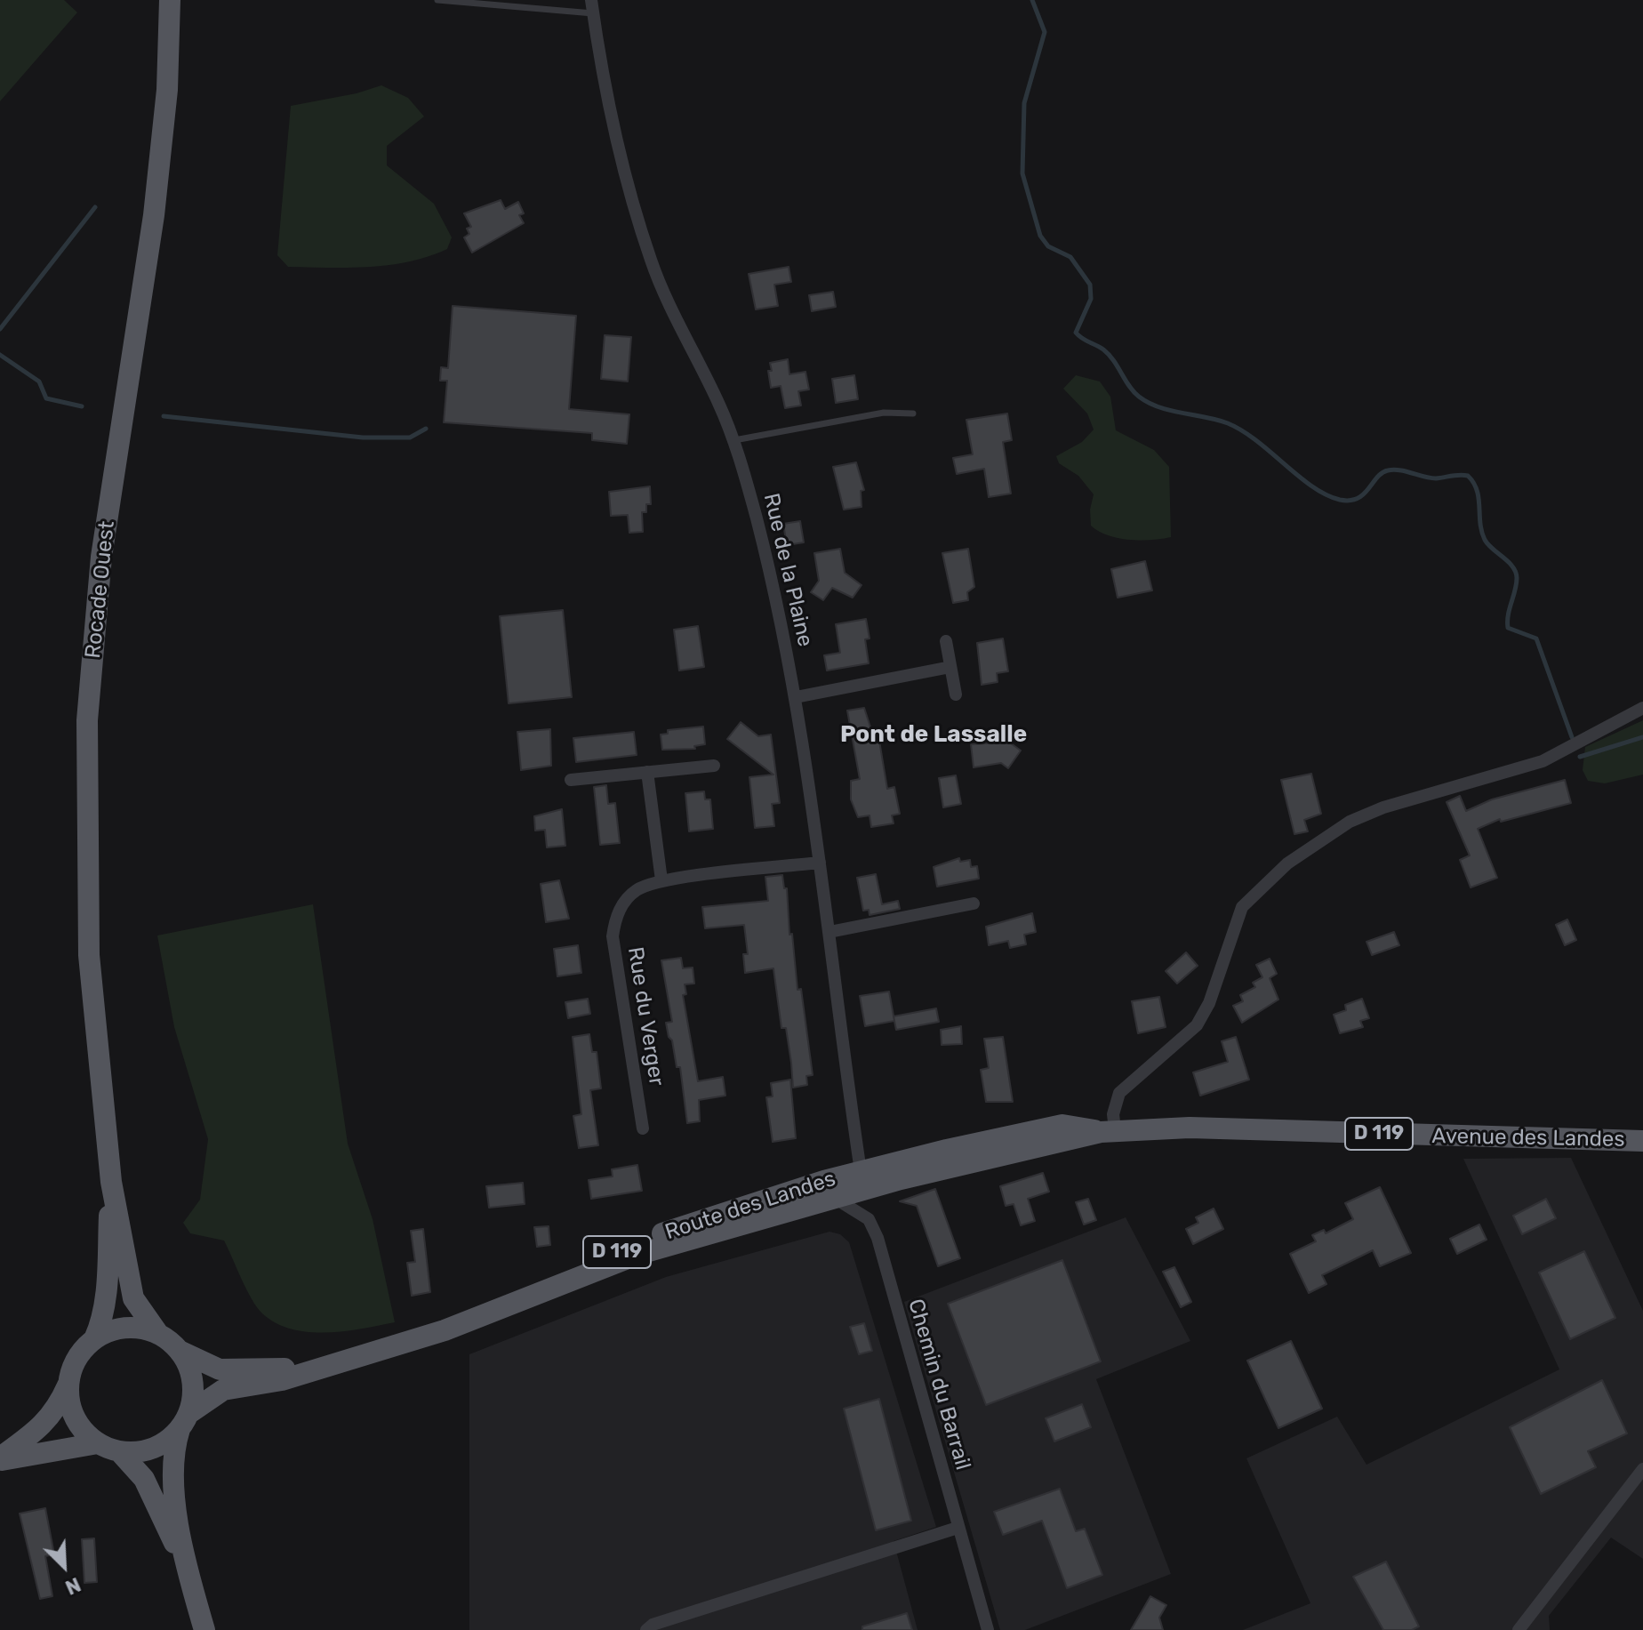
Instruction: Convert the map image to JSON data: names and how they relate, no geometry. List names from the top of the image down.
{
  "streets": {
    "main road": [
      "Rocade Ouest",
      "D 119",
      "Avenue des Landes",
      "Route des Landes"
    ],
    "street": ["Rue de la Plaine", "Rue du Verger", "Chemin du Barrail"]
  },
  "crossings": [
    ["Rue de la Plaine", "Rue du Verger"],
    ["Rue de la Plaine", "Route des Landes"],
    ["Rocade Ouest", "Route des Landes"],
    ["Avenue des Landes", "Route des Landes"],
    ["Route des Landes", "Chemin du Barrail"]
  ],
  "districts": ["Pont de Lassalle"],
  "north": "bottom right"
}
